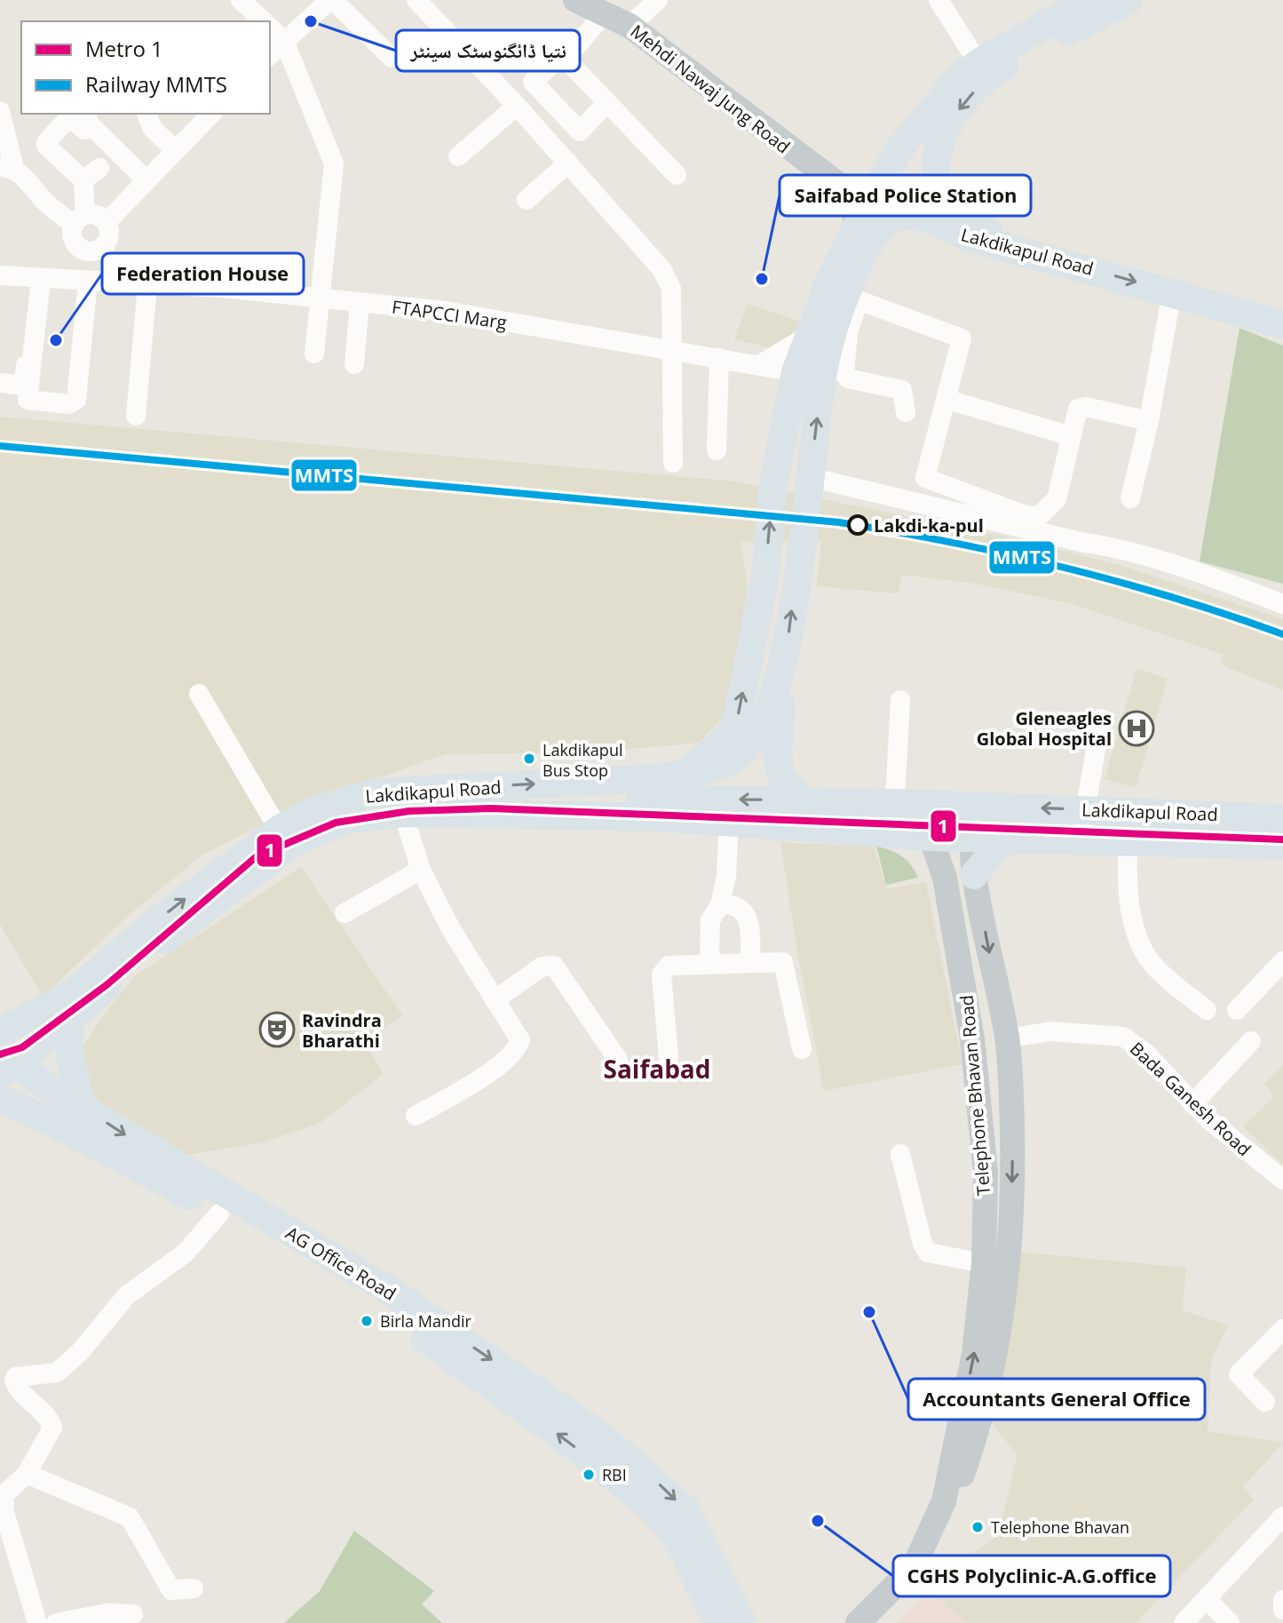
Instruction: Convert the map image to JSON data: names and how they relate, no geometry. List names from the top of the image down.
{
  "streets": {
    "highway": ["Lakdikapul Road", "AG Office Road"],
    "main road": ["Mehdi Nawaj Jung Road", "Telephone Bhavan Road"],
    "street": ["FTAPCCI Marg", "Bada Ganesh Road"]
  },
  "crossings": [
    ["Lakdikapul Road", "FTAPCCI Marg"],
    ["Lakdikapul Road", "Telephone Bhavan Road"],
    ["Lakdikapul Road", "AG Office Road"],
    ["Telephone Bhavan Road", "Bada Ganesh Road"]
  ],
  "districts": ["Saifabad"],
  "places": {
    "other": [
      "نتیا ڈائگنوسٹک سینٹر",
      "Saifabad Police Station",
      "Federation House",
      "Lakdi-ka-pul",
      "Lakdikapul Bus Stop",
      "Accountants General Office",
      "Birla Mandir",
      "RBI",
      "CGHS Polyclinic-A.G.office",
      "Telephone Bhavan"
    ],
    "hospital": ["Gleneagles Global Hospital"],
    "theatre": ["Ravindra Bharathi"]
  },
  "lines": ["rail line MMTS", "metro line 1"],
  "legend": ["Metro 1", "Railway MMTS"]
}
